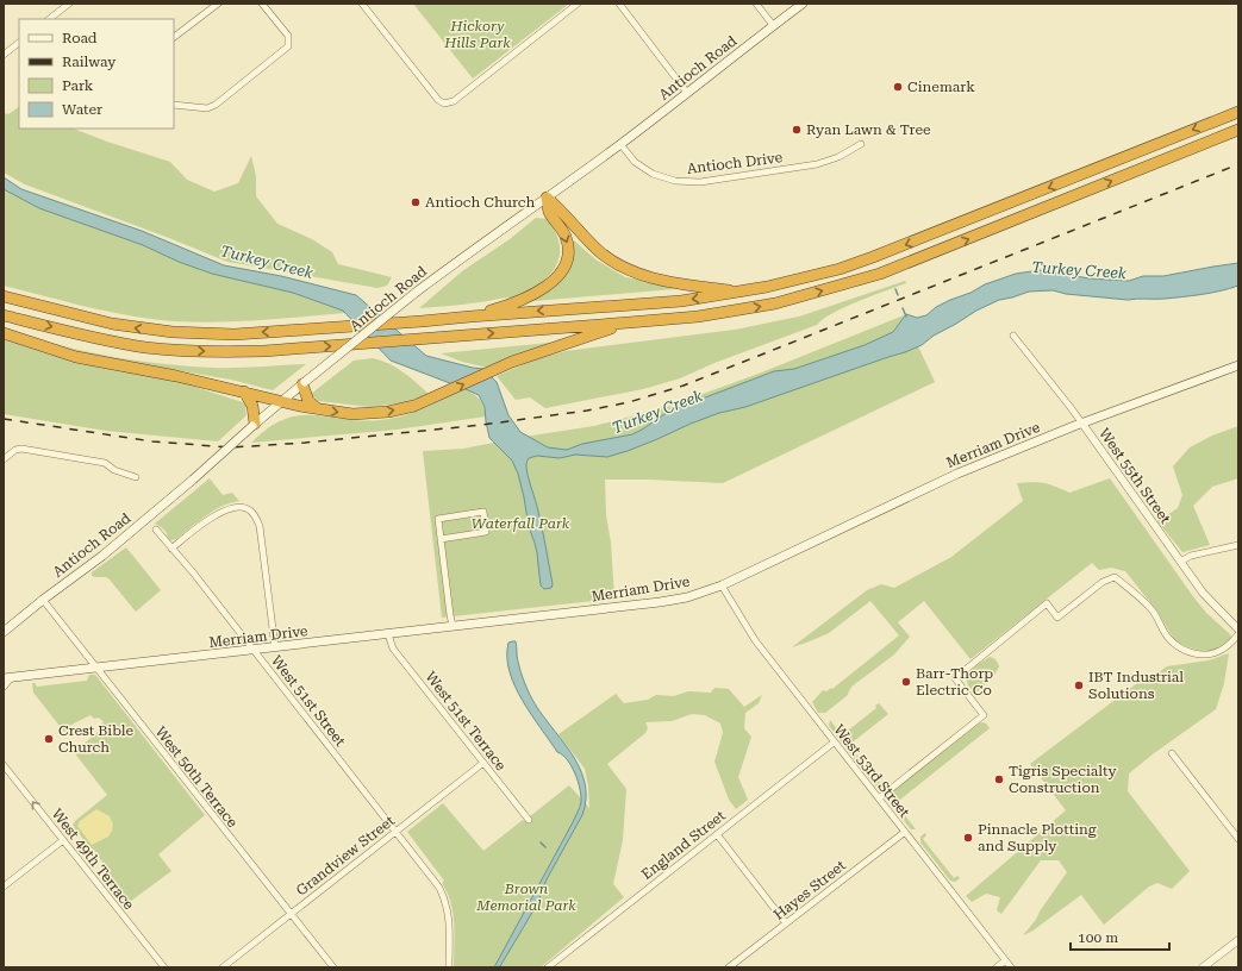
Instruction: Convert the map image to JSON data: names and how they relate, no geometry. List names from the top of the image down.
{
  "streets": {
    "main road": ["Antioch Road", "Merriam Drive"],
    "street": [
      "Antioch Drive",
      "West 55th Street",
      "West 51st Street",
      "West 51st Terrace",
      "West 53rd Street",
      "West 50th Terrace",
      "England Street",
      "Grandview Street",
      "West 49th Terrace",
      "Hayes Street"
    ]
  },
  "crossings": [
    ["Antioch Road", "Antioch Drive"],
    ["Antioch Road", "West 50th Terrace"],
    ["Merriam Drive", "West 55th Street"],
    ["Merriam Drive", "West 51st Street"],
    ["Merriam Drive", "West 51st Terrace"],
    ["Merriam Drive", "West 53rd Street"],
    ["Merriam Drive", "West 50th Terrace"],
    ["West 51st Street", "Grandview Street"],
    ["West 51st Terrace", "Grandview Street"],
    ["West 53rd Street", "England Street"],
    ["West 53rd Street", "Hayes Street"],
    ["West 50th Terrace", "Grandview Street"]
  ],
  "one_way": ["West 49th Terrace"],
  "water": ["Turkey Creek"],
  "parks": ["Hickory Hills Park", "Waterfall Park", "Brown Memorial Park"],
  "places": [
    "Cinemark",
    "Ryan Lawn & Tree",
    "Antioch Church",
    "Barr-Thorp Electric Co",
    "IBT Industrial Solutions",
    "Crest Bible Church",
    "Tigris Specialty Construction",
    "Pinnacle Plotting and Supply"
  ],
  "legend": [
    "Road",
    "Railway",
    "Park",
    "Water"
  ],
  "scale_bar": "100 m"
}
